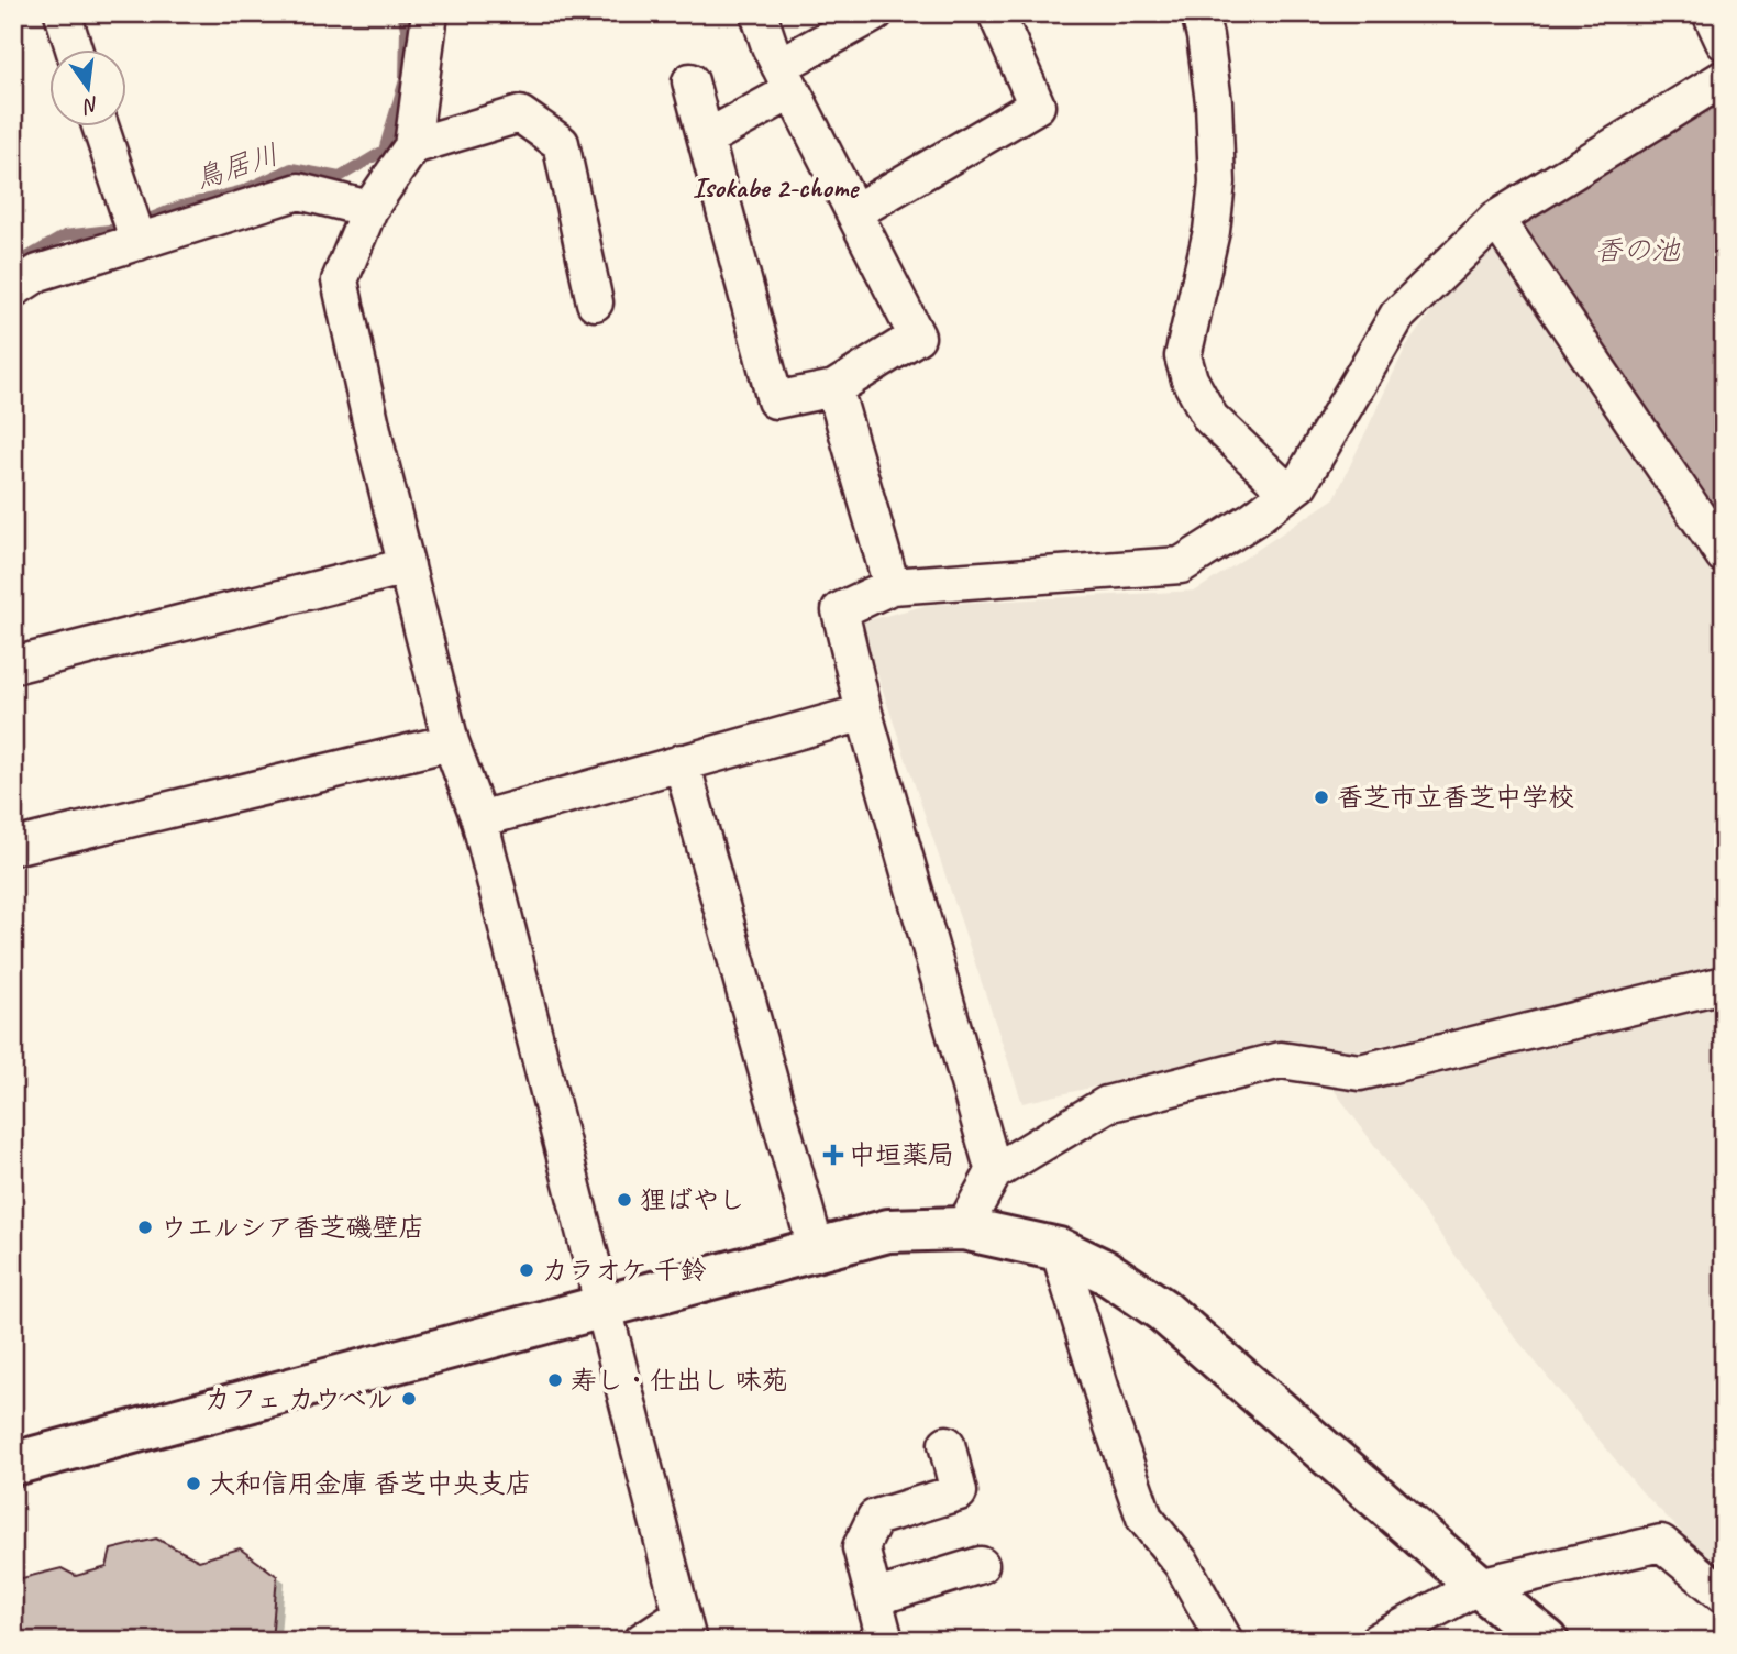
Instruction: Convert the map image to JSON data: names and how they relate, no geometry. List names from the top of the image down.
{
  "districts": ["Isokabe 2-chome"],
  "water": ["鳥居川", "香の池"],
  "places": {
    "other": [
      "香芝市立香芝中学校",
      "狸ばやし",
      "ウエルシア香芝磯壁店",
      "カラオケ 千鈴",
      "寿し・仕出し 味苑",
      "カフェ カウベル",
      "大和信用金庫 香芝中央支店"
    ],
    "health": ["中垣薬局"]
  },
  "north": "bottom"
}
